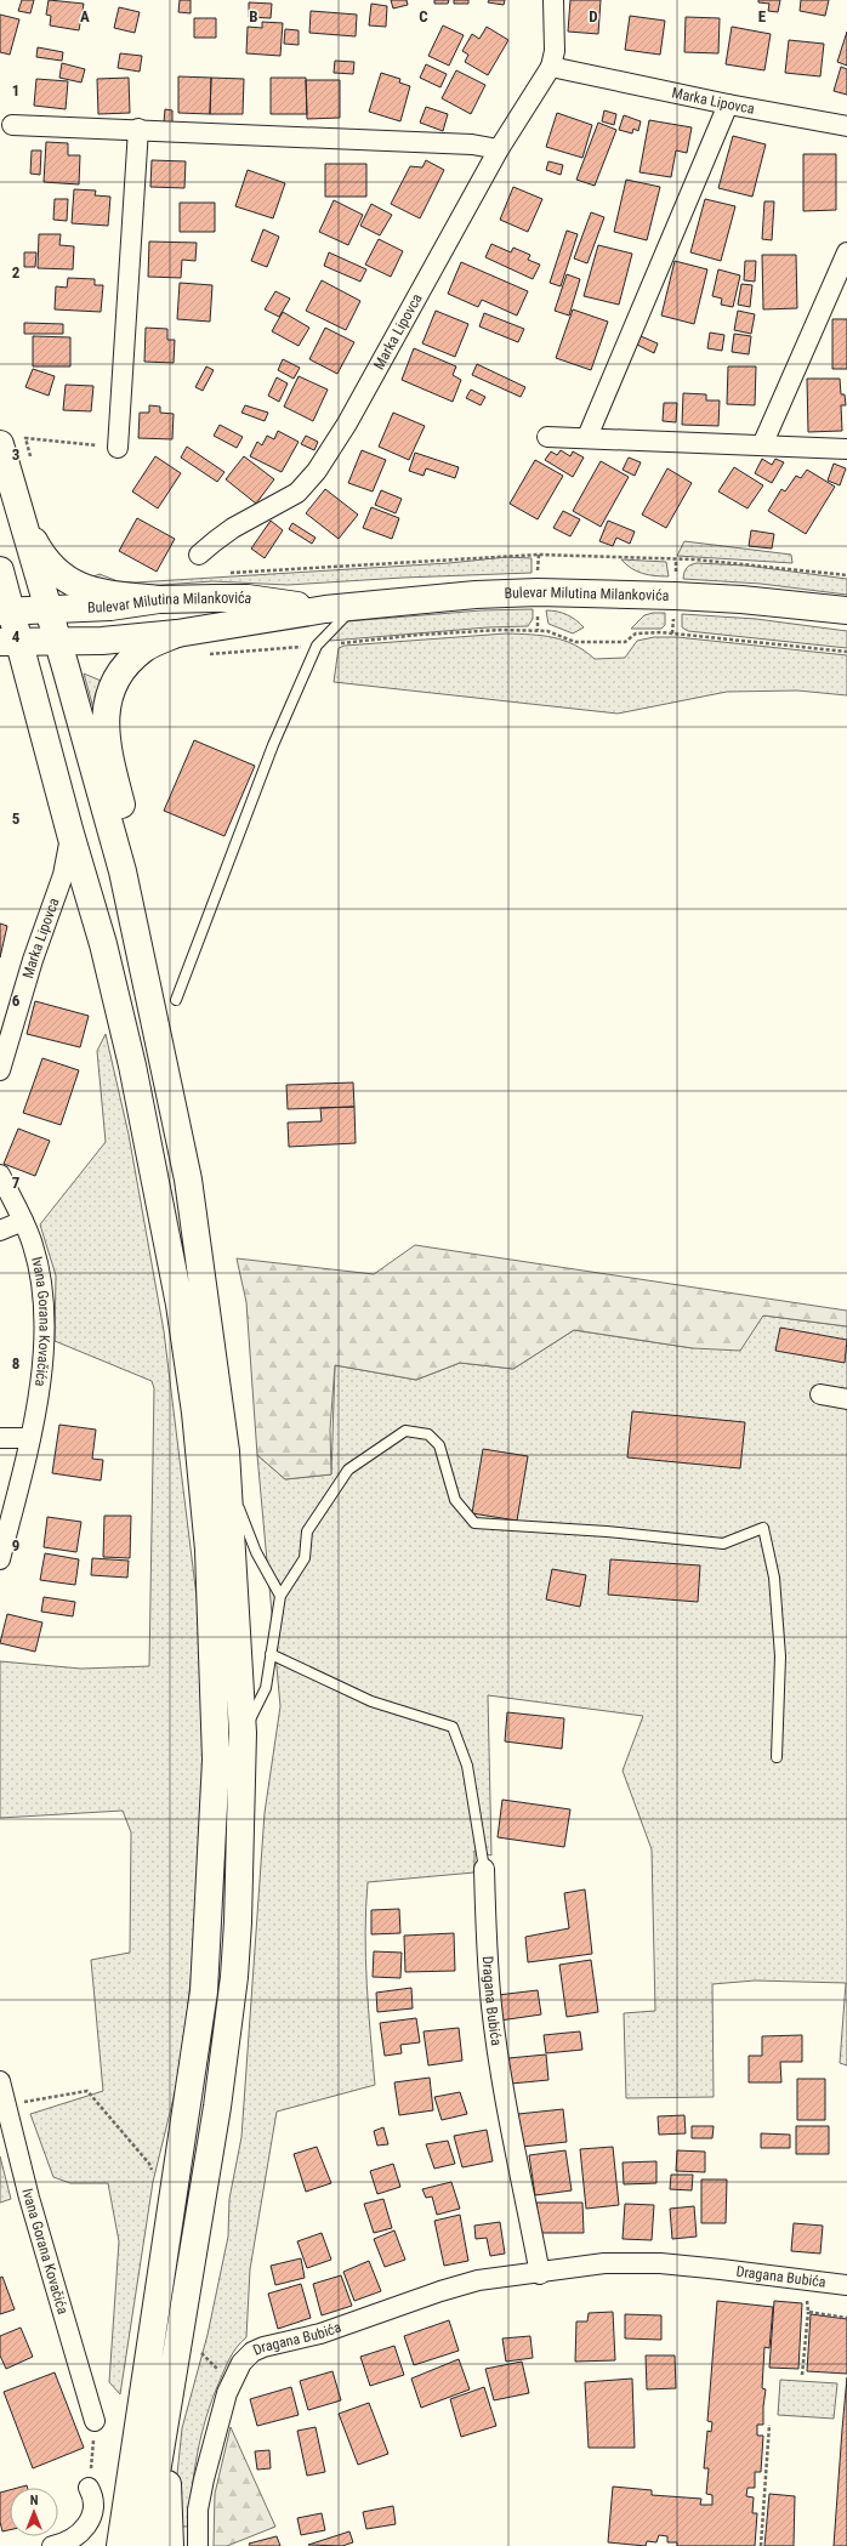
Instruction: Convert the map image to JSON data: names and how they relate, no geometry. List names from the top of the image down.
{
  "streets": {
    "main road": ["Bulevar Milutina Milankovića"],
    "street": ["Marka Lipovca", "Ivana Gorana Kovačića", "Dragana Bubića"]
  },
  "north": "top",
  "grid": {
    "columns": [
      "A",
      "B",
      "C",
      "D",
      "E"
    ],
    "rows": [
      "1",
      "2",
      "3",
      "4",
      "5",
      "6",
      "7",
      "8",
      "9"
    ]
  }
}
